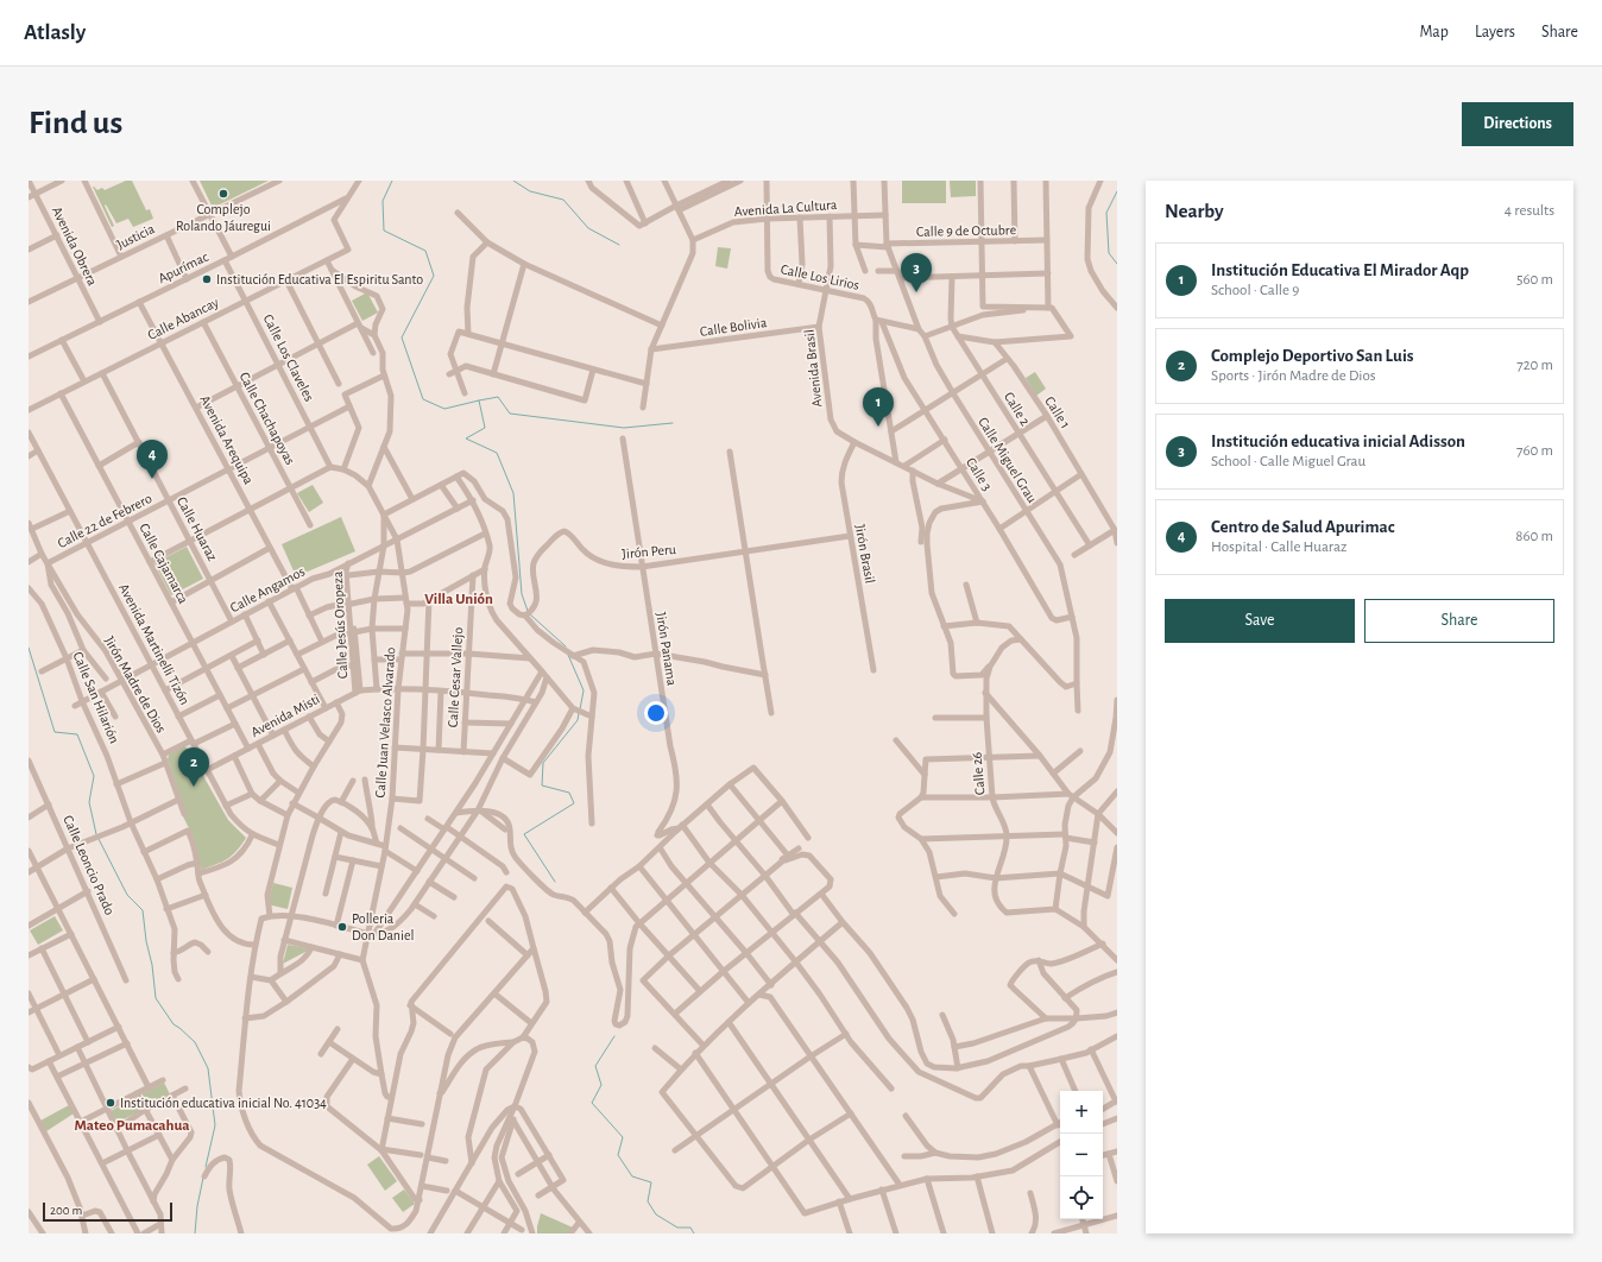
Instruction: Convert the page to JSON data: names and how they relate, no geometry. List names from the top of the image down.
{
  "streets": {
    "street": [
      "Avenida La Cultura",
      "Calle 9 de Octubre",
      "Justicia",
      "Avenida Obrera",
      "Apurímac",
      "Calle Los Lirios",
      "Calle Abancay",
      "Calle Bolivia",
      "Calle Los Claveles",
      "Avenida Brasil",
      "Calle 2",
      "Calle 1",
      "Calle Chachapoyas",
      "Avenida Arequipa",
      "Calle Miguel Grau",
      "Calle 3",
      "Calle 22 de Febrero",
      "Calle Huaraz",
      "Jirón Peru",
      "Jirón Brasil",
      "Calle Cajamarca",
      "Calle Angamos",
      "Calle Jesús Oropeza",
      "Avenida Martinelli Tizón",
      "Jirón Panama",
      "Calle Cesar Vallejo",
      "Jirón Madre de Dios",
      "Calle San Hilarión",
      "Avenida Misti",
      "Calle Juan Velasco Alvarado",
      "Calle 26",
      "Calle Leoncio Prado"
    ]
  },
  "crossings": [
    ["Avenida La Cultura", "Calle Los Lirios"],
    ["Avenida La Cultura", "Avenida Brasil"],
    ["Avenida La Cultura", "Calle Miguel Grau"],
    ["Calle 9 de Octubre", "Calle Miguel Grau"],
    ["Justicia", "Avenida Obrera"],
    ["Justicia", "Calle Los Claveles"],
    ["Avenida Obrera", "Apurímac"],
    ["Apurímac", "Calle Los Claveles"],
    ["Apurímac", "Avenida Arequipa"],
    ["Calle Los Lirios", "Avenida Brasil"],
    ["Calle Los Lirios", "Calle 3"],
    ["Calle Abancay", "Calle Los Claveles"],
    ["Calle Abancay", "Calle Chachapoyas"],
    ["Calle Abancay", "Avenida Arequipa"],
    ["Calle Abancay", "Calle Huaraz"],
    ["Calle Abancay", "Calle Cajamarca"],
    ["Calle Bolivia", "Avenida Brasil"],
    ["Calle Los Claveles", "Calle 22 de Febrero"],
    ["Avenida Brasil", "Jirón Brasil"],
    ["Calle Chachapoyas", "Calle 22 de Febrero"],
    ["Avenida Arequipa", "Calle 22 de Febrero"],
    ["Avenida Arequipa", "Calle Angamos"],
    ["Calle Miguel Grau", "Calle 3"],
    ["Calle 22 de Febrero", "Calle Huaraz"],
    ["Calle 22 de Febrero", "Calle Cajamarca"],
    ["Calle 22 de Febrero", "Avenida Martinelli Tizón"],
    ["Calle 22 de Febrero", "Jirón Madre de Dios"],
    ["Calle Huaraz", "Calle Angamos"],
    ["Jirón Peru", "Jirón Brasil"],
    ["Jirón Peru", "Jirón Panama"],
    ["Calle Cajamarca", "Calle Angamos"],
    ["Calle Cajamarca", "Avenida Misti"],
    ["Calle Angamos", "Calle Jesús Oropeza"],
    ["Calle Angamos", "Avenida Martinelli Tizón"],
    ["Calle Angamos", "Jirón Madre de Dios"],
    ["Calle Angamos", "Calle San Hilarión"],
    ["Calle Angamos", "Calle Juan Velasco Alvarado"],
    ["Calle Jesús Oropeza", "Avenida Misti"],
    ["Avenida Martinelli Tizón", "Avenida Misti"],
    ["Calle Cesar Vallejo", "Avenida Misti"],
    ["Avenida Misti", "Calle Juan Velasco Alvarado"]
  ],
  "districts": ["Villa Unión", "Mateo Pumacahua"],
  "places": [
    "Complejo Rolando Jáuregui",
    "Institución Educativa El Espiritu Santo",
    "Polleria Don Daniel",
    "Institución educativa inicial No. 41034"
  ],
  "scale_bar": "200 m",
  "page": {
    "header": "Atlasly",
    "nav": ["Map", "Layers", "Share"],
    "buttons": [
      "Directions",
      ["Save", "Share"]
    ],
    "title": "Find us",
    "heading": ["Nearby", "4 results"],
    "list": [
      {
        "mark": "1",
        "name": "Institución Educativa El Mirador Aqp",
        "note": "School · Calle 9",
        "value": "560 m"
      },
      {
        "mark": "2",
        "name": "Complejo Deportivo San Luis",
        "note": "Sports · Jirón Madre de Dios",
        "value": "720 m"
      },
      {
        "mark": "3",
        "name": "Institución educativa inicial Adisson",
        "note": "School · Calle Miguel Grau",
        "value": "760 m"
      },
      {
        "mark": "4",
        "name": "Centro de Salud Apurimac",
        "note": "Hospital · Calle Huaraz",
        "value": "860 m"
      }
    ],
    "pins": [
      "3",
      "1",
      "4",
      "2"
    ],
    "map_buttons": ["+", "−"],
    "scale": "200 m"
  }
}
